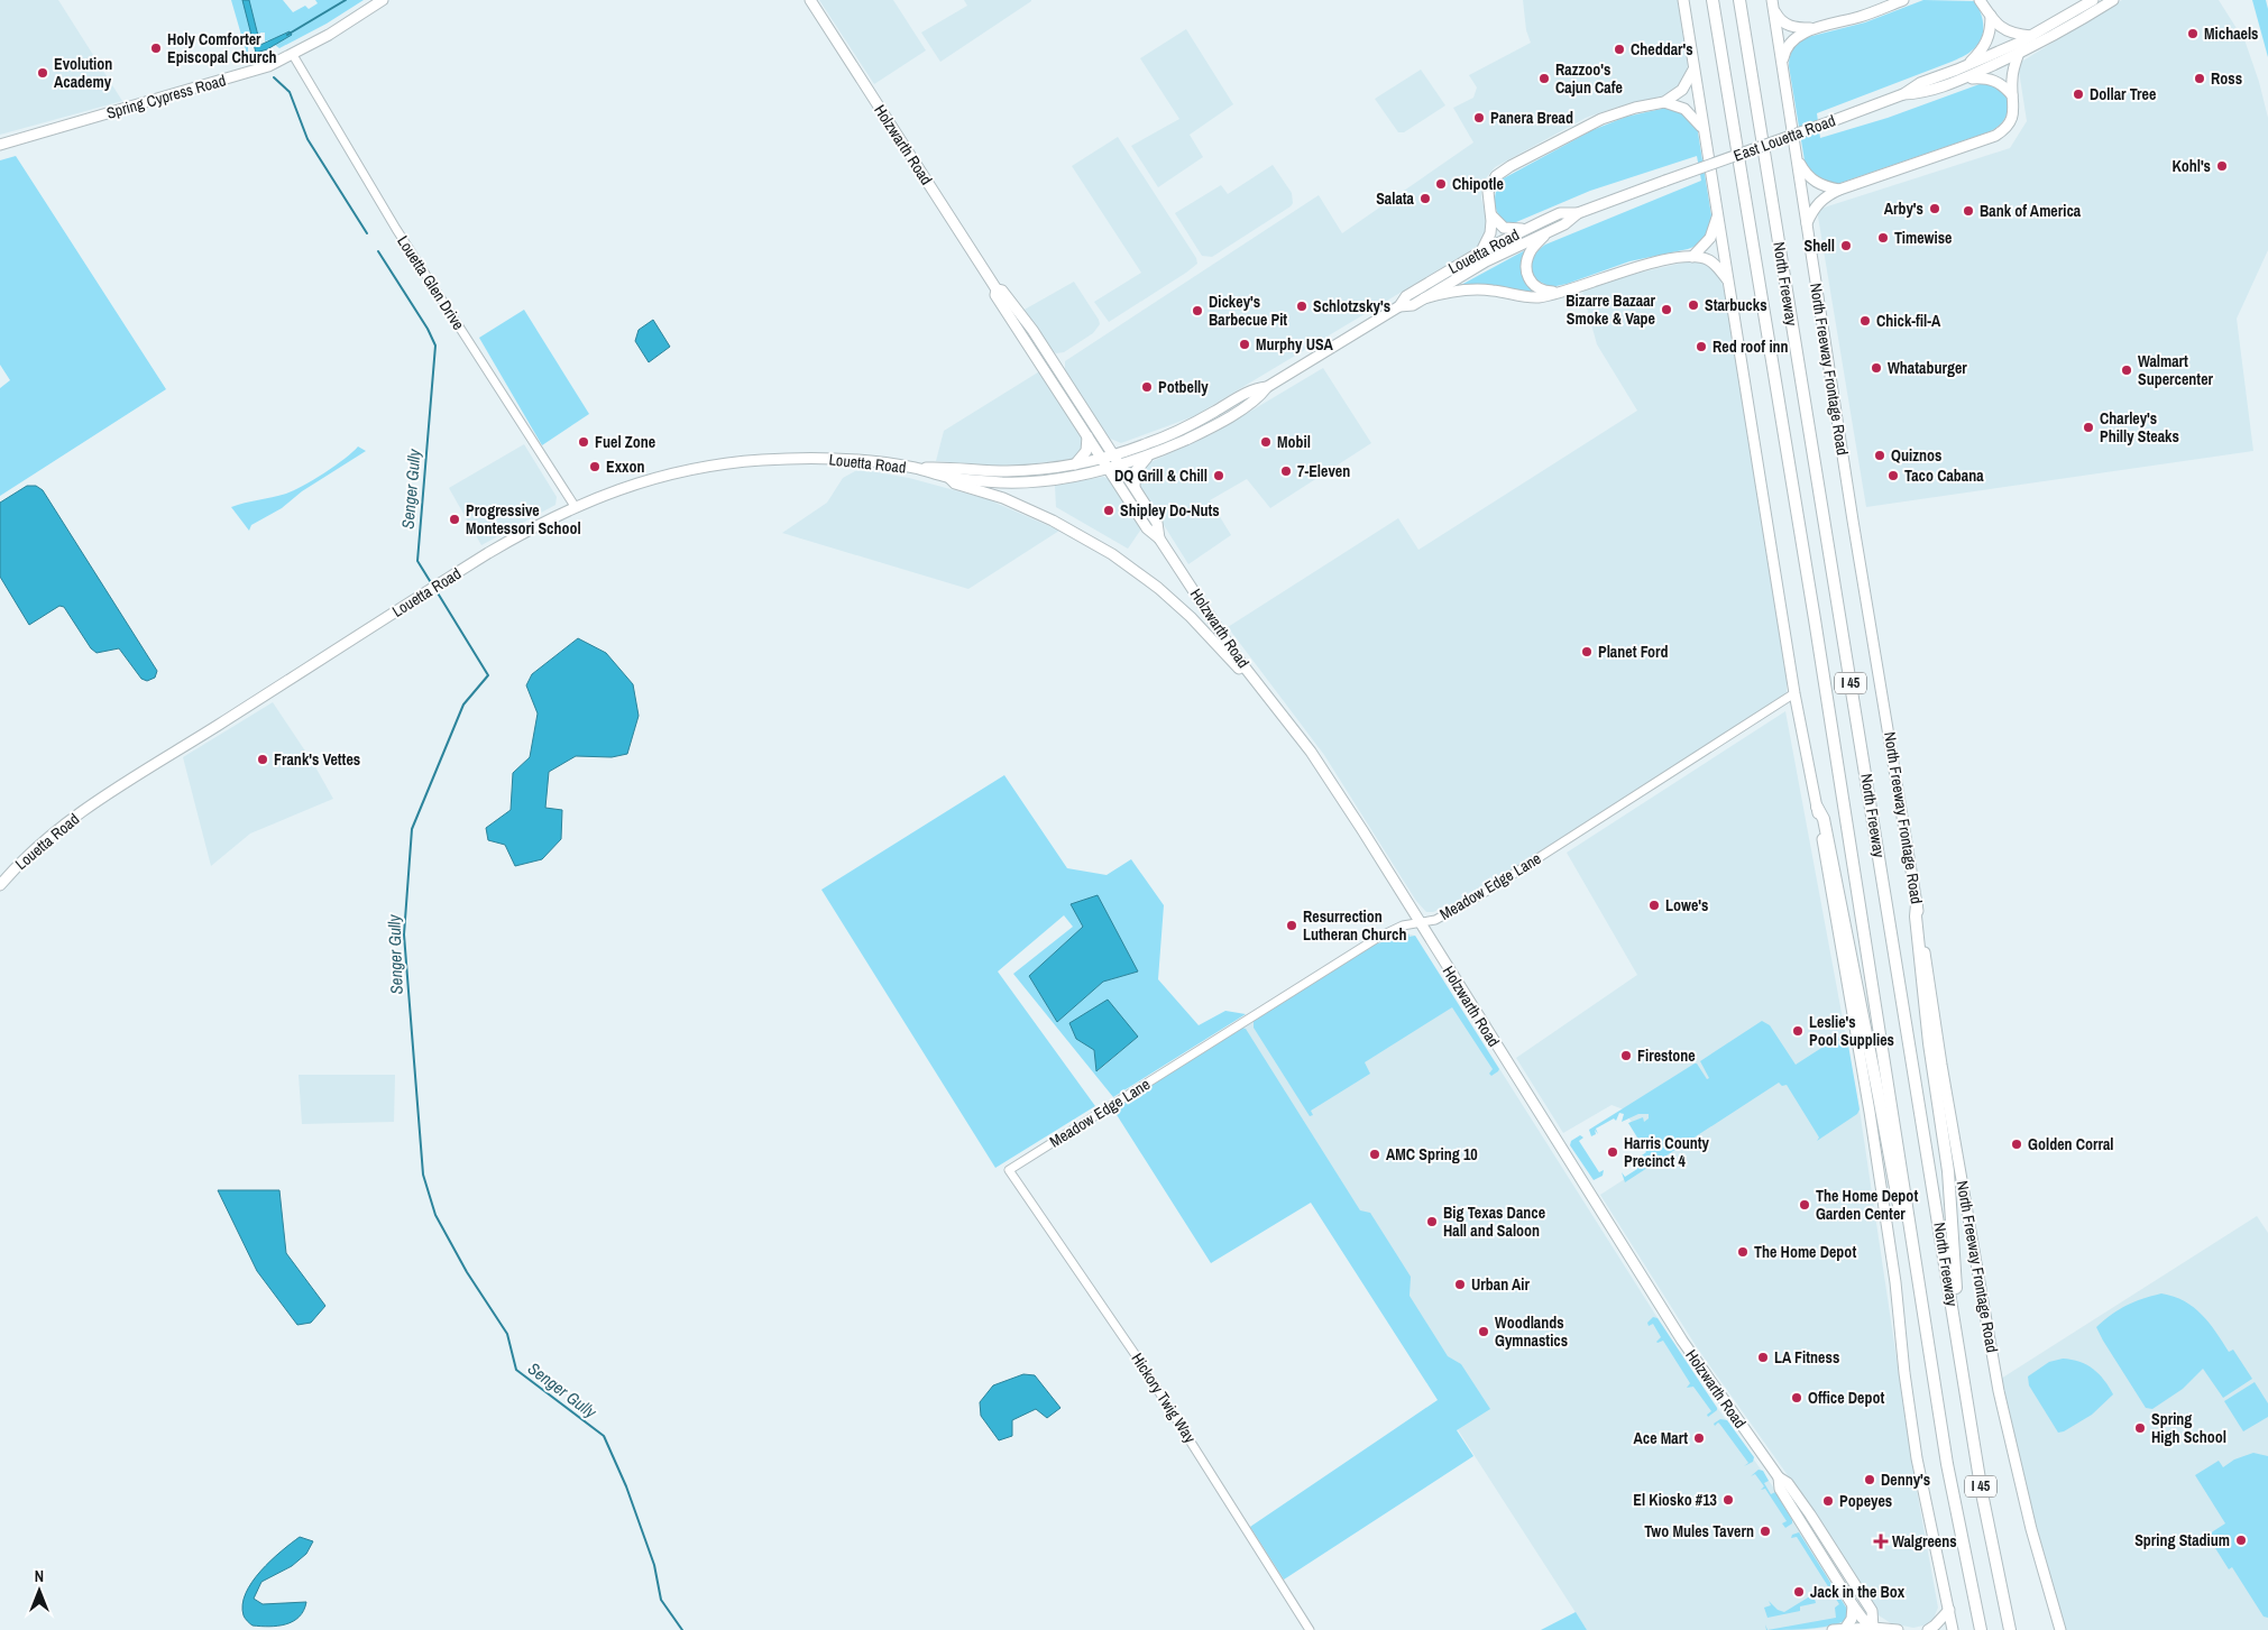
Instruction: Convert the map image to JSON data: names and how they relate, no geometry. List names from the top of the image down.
{
  "streets": {
    "highway": ["North Freeway", "I 45"],
    "main road": [
      "Spring Cypress Road",
      "East Louetta Road",
      "Holzwarth Road",
      "Louetta Road",
      "North Freeway Frontage Road"
    ],
    "street": ["Louetta Glen Drive", "Meadow Edge Lane", "Hickory Twig Way"]
  },
  "crossings": [
    ["Spring Cypress Road", "Louetta Glen Drive"],
    ["East Louetta Road", "Louetta Road"],
    ["Holzwarth Road", "Louetta Road"],
    ["Holzwarth Road", "Meadow Edge Lane"],
    ["Louetta Road", "Louetta Glen Drive"],
    ["Meadow Edge Lane", "Hickory Twig Way"]
  ],
  "water": ["Senger Gully"],
  "places": {
    "other": [
      "Michaels",
      "Holy Comforter Episcopal Church",
      "Cheddar's",
      "Evolution Academy",
      "Razzoo's Cajun Cafe",
      "Ross",
      "Dollar Tree",
      "Panera Bread",
      "Kohl's",
      "Chipotle",
      "Salata",
      "Arby's",
      "Bank of America",
      "Timewise",
      "Shell",
      "Starbucks",
      "Schlotzsky's",
      "Bizarre Bazaar Smoke & Vape",
      "Dickey's Barbecue Pit",
      "Chick-fil-A",
      "Murphy USA",
      "Red roof inn",
      "Whataburger",
      "Walmart Supercenter",
      "Potbelly",
      "Charley's Philly Steaks",
      "Fuel Zone",
      "Mobil",
      "Quiznos",
      "Exxon",
      "7-Eleven",
      "DQ Grill & Chill",
      "Taco Cabana",
      "Shipley Do-Nuts",
      "Progressive Montessori School",
      "Planet Ford",
      "Frank's Vettes",
      "Lowe's",
      "Resurrection Lutheran Church",
      "Leslie's Pool Supplies",
      "Firestone",
      "Golden Corral",
      "Harris County Precinct 4",
      "AMC Spring 10",
      "The Home Depot Garden Center",
      "Big Texas Dance Hall and Saloon",
      "The Home Depot",
      "Urban Air",
      "Woodlands Gymnastics",
      "LA Fitness",
      "Office Depot",
      "Spring High School",
      "Ace Mart",
      "Denny's",
      "El Kiosko #13",
      "Popeyes",
      "Two Mules Tavern",
      "Spring Stadium",
      "Jack in the Box"
    ],
    "health": ["Walgreens"]
  },
  "north": "top"
}
